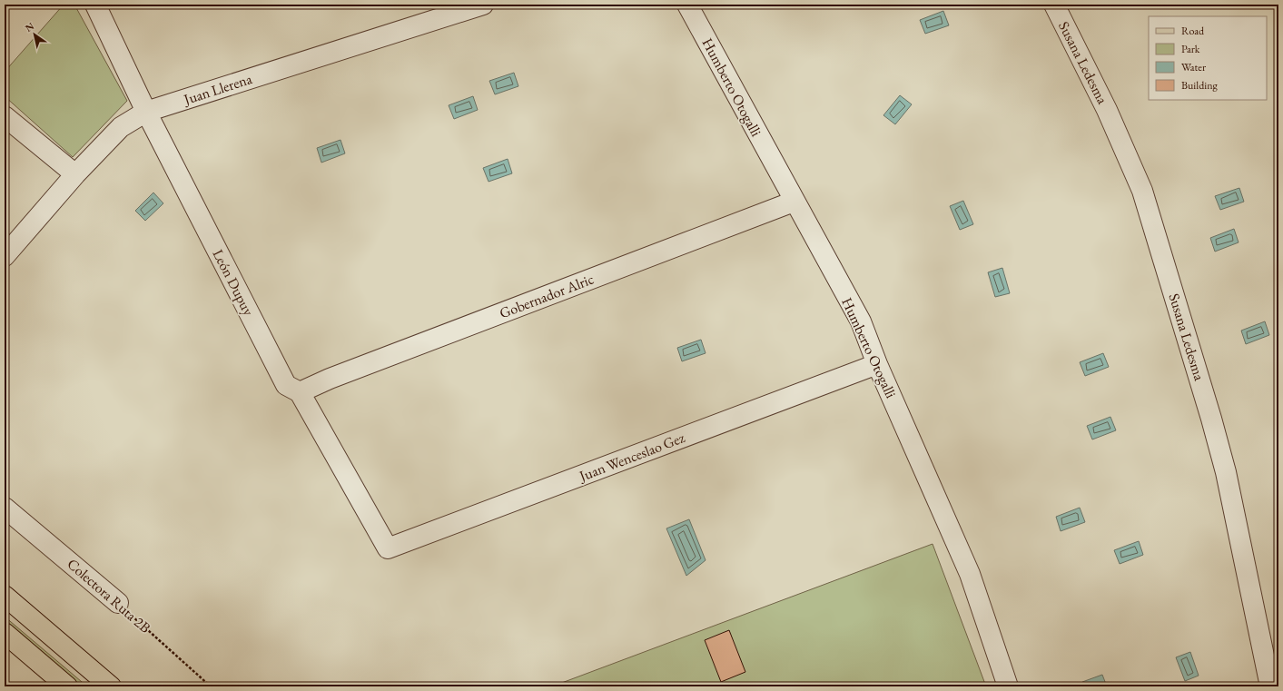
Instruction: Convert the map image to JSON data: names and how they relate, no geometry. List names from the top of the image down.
{
  "streets": {
    "street": [
      "Susana Ledesma",
      "Humberto Otogalli",
      "Juan Llerena",
      "León Dupuy",
      "Gobernador Alric",
      "Juan Wenceslao Gez",
      "Colectora Ruta 2B"
    ]
  },
  "crossings": [
    ["Humberto Otogalli", "Gobernador Alric"],
    ["Humberto Otogalli", "Juan Wenceslao Gez"],
    ["Juan Llerena", "León Dupuy"],
    ["León Dupuy", "Gobernador Alric"],
    ["León Dupuy", "Juan Wenceslao Gez"]
  ],
  "legend": [
    "Road",
    "Park",
    "Water",
    "Building"
  ],
  "north": "top left"
}
